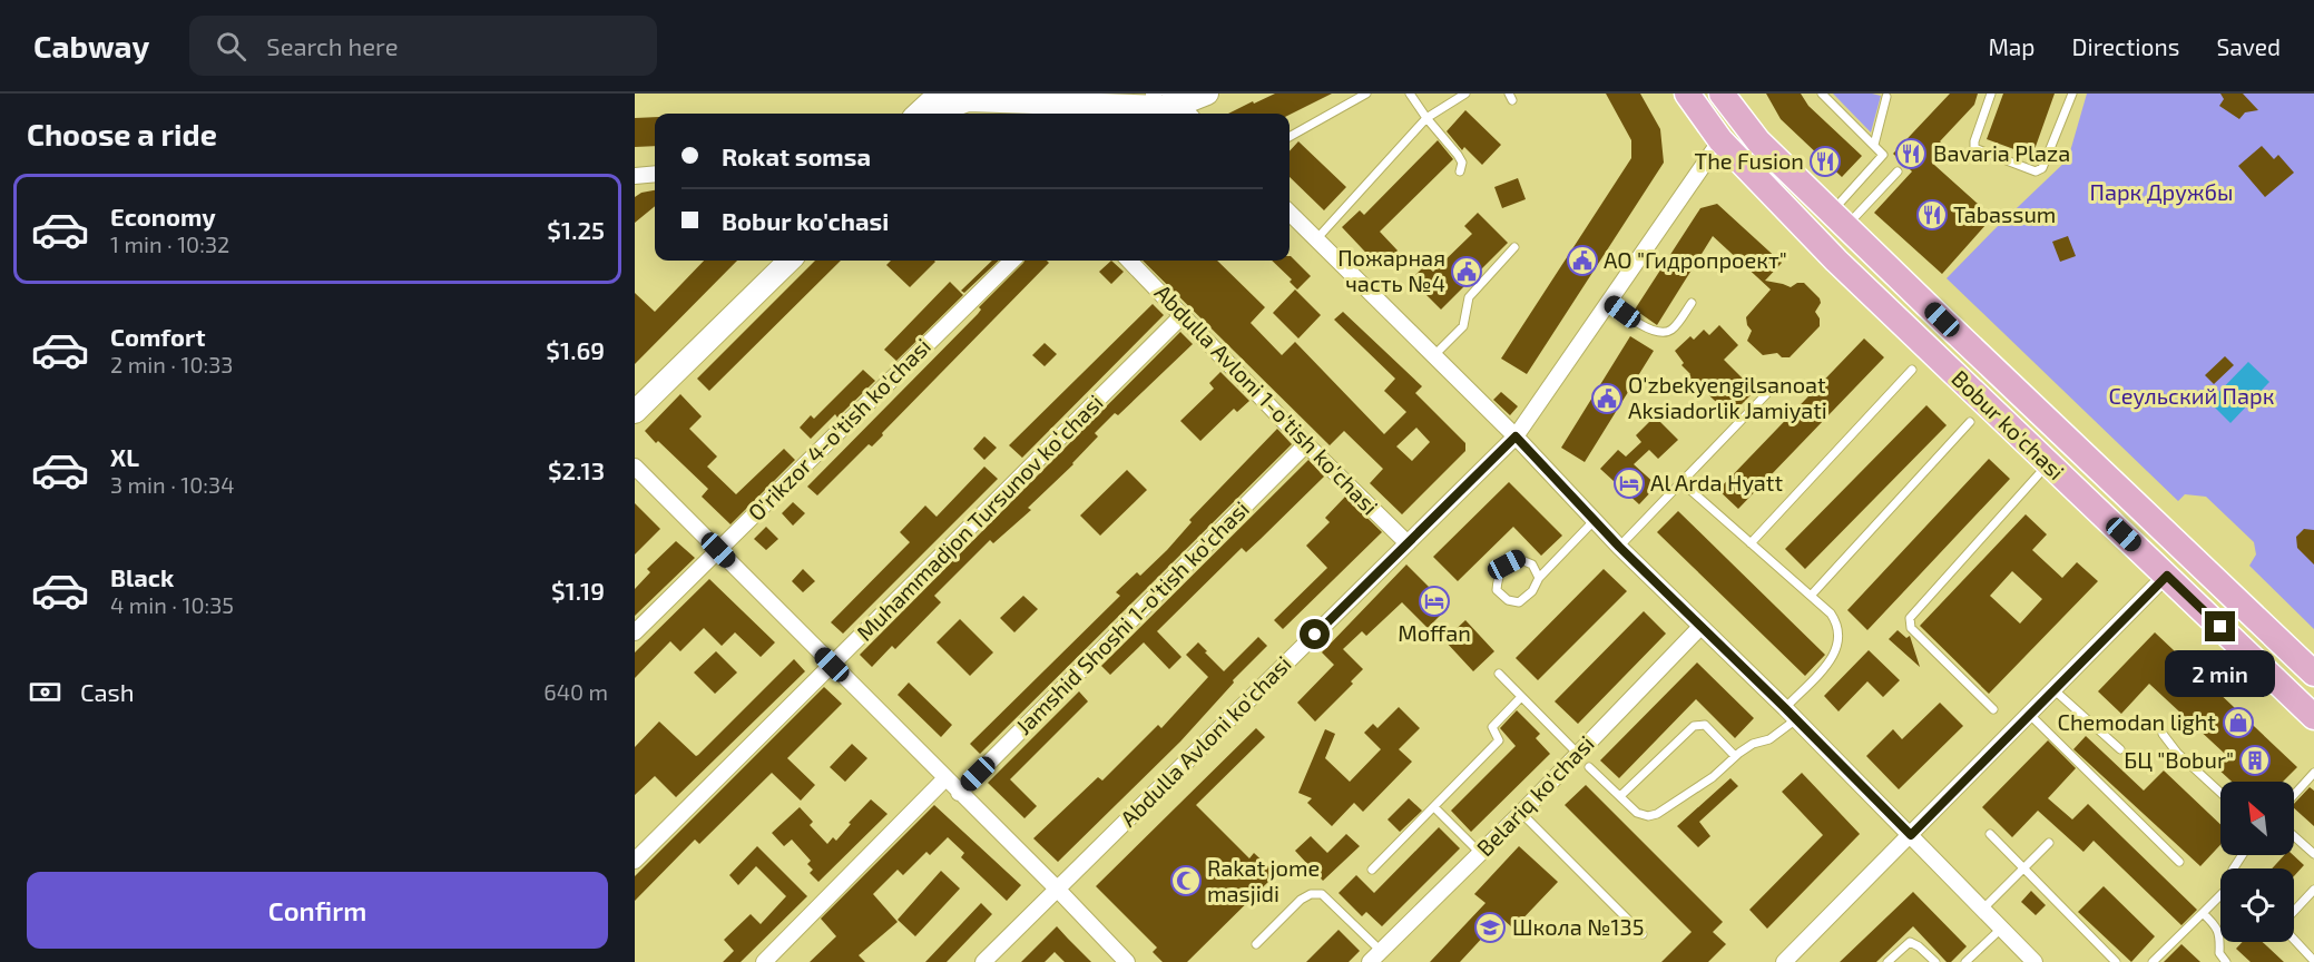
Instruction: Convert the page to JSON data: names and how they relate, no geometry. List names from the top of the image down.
{
  "streets": {
    "main road": ["Bobur ko'chasi"],
    "street": [
      "Abdulla Avloni 1-o'tish ko'chasi",
      "O'rikzor 4-o'tish ko'chasi",
      "Muhammadjon Tursunov koʻchasi",
      "Jamshid Shoshi 1-o'tish ko'chasi",
      "Abdulla Avloni ko'chasi",
      "Belariq ko'chasi"
    ]
  },
  "crossings": [
    ["Abdulla Avloni 1-o'tish ko'chasi", "Muhammadjon Tursunov koʻchasi"],
    ["Abdulla Avloni 1-o'tish ko'chasi", "Jamshid Shoshi 1-o'tish ko'chasi"],
    ["Abdulla Avloni 1-o'tish ko'chasi", "Abdulla Avloni ko'chasi"],
    ["Bobur ko'chasi", "Abdulla Avloni ko'chasi"]
  ],
  "parks": ["Парк Дружбы", "Сеульский Парк"],
  "places": {
    "restaurant": ["Bavaria Plaza", "The Fusion", "Tabassum"],
    "public building": ["АО \"Гидропроект\"", "Пожарная часть №4", "O'zbekyengilsanoat Aksiadorlik Jamiyati"],
    "hotel": ["Al Arda Hyatt", "Moffan"],
    "shop": ["Chemodan light"],
    "building": ["БЦ \"Bobur\""],
    "mosque": ["Rakat jome masjidi"],
    "school or university": ["Школа №135"]
  },
  "north": "top left",
  "page": {
    "header": "Cabway",
    "search": "Search here",
    "nav": ["Map", "Directions", "Saved"],
    "heading": "Choose a ride",
    "banner": ["Rokat somsa", "Bobur ko'chasi"],
    "list": [
      {
        "name": "Economy",
        "note": "1 min · 10:32",
        "value": "$1.25"
      },
      {
        "name": "Comfort",
        "note": "2 min · 10:33",
        "value": "$1.69"
      },
      {
        "name": "XL",
        "note": "3 min · 10:34",
        "value": "$2.13"
      },
      {
        "name": "Black",
        "note": "4 min · 10:35",
        "value": "$1.19"
      }
    ],
    "bubble": "2 min",
    "pay": ["Cash", "640 m"],
    "buttons": "Confirm"
  }
}
